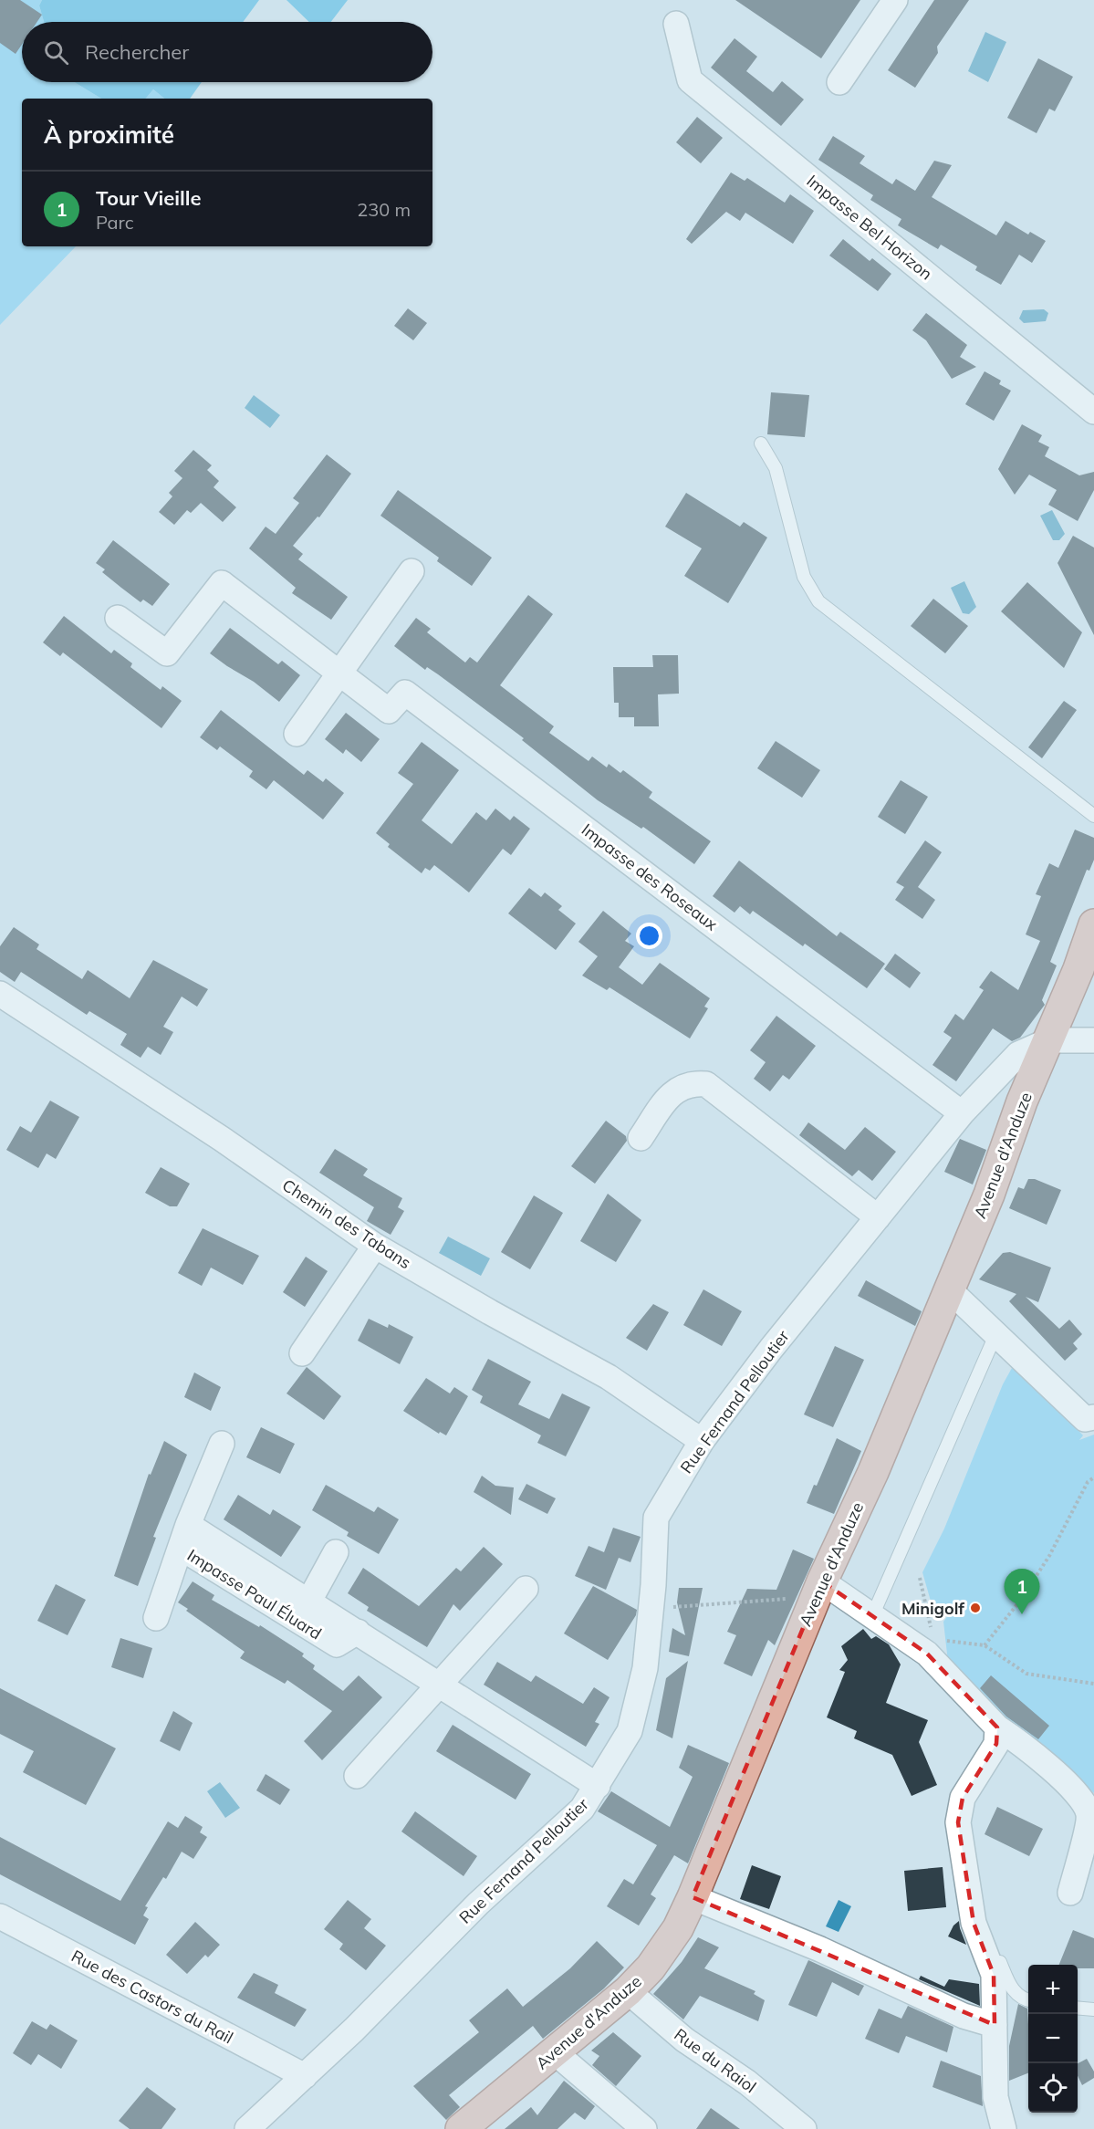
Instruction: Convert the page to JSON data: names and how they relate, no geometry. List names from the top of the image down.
{
  "streets": {
    "main road": ["Avenue d'Anduze"],
    "street": [
      "Impasse Bel Horizon",
      "Impasse des Roseaux",
      "Chemin des Tabans",
      "Rue Fernand Pelloutier",
      "Impasse Paul Éluard",
      "Rue des Castors du Rail",
      "Rue du Raiol"
    ]
  },
  "crossings": [
    ["Impasse des Roseaux", "Rue Fernand Pelloutier"],
    ["Avenue d'Anduze", "Rue Fernand Pelloutier"],
    ["Avenue d'Anduze", "Rue du Raiol"],
    ["Chemin des Tabans", "Rue Fernand Pelloutier"],
    ["Rue Fernand Pelloutier", "Impasse Paul Éluard"],
    ["Rue Fernand Pelloutier", "Rue des Castors du Rail"]
  ],
  "places": ["Minigolf"],
  "page": {
    "search": "Rechercher",
    "heading": "À proximité",
    "list": [
      {
        "mark": "1",
        "name": "Tour Vieille",
        "note": "Parc",
        "value": "230 m"
      }
    ],
    "pins": "1",
    "map_buttons": ["+", "−"]
  }
}
